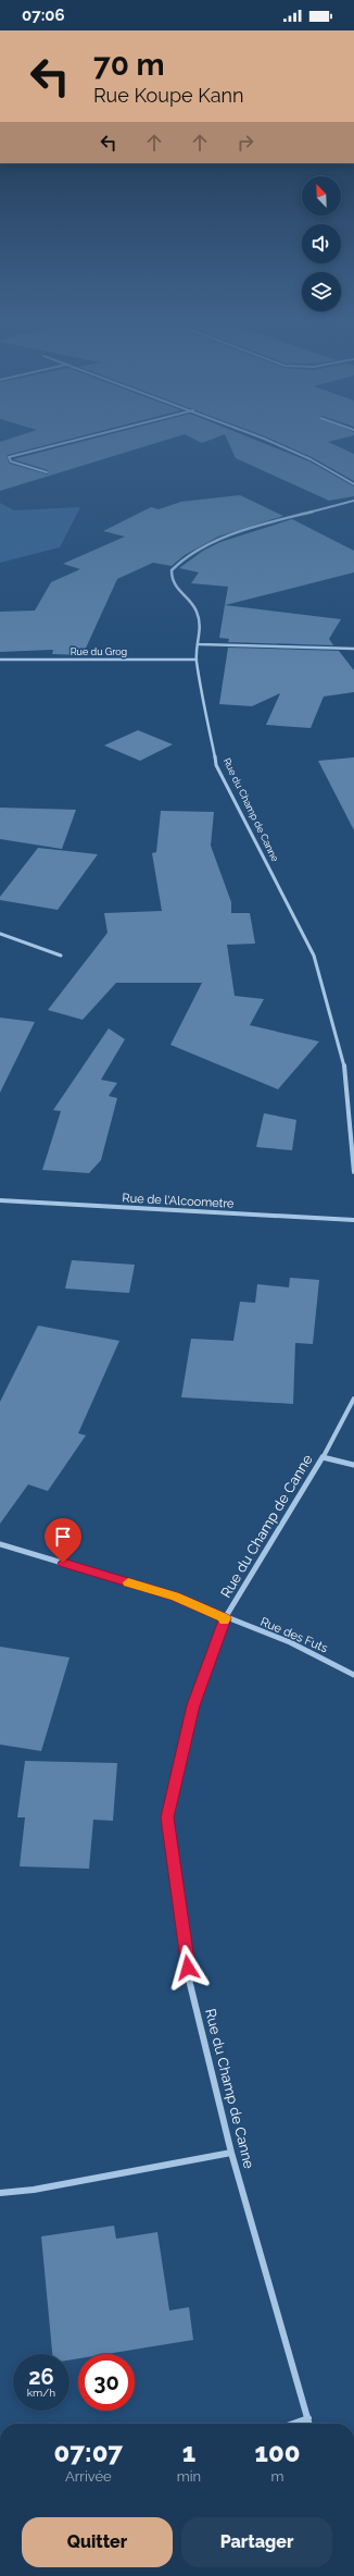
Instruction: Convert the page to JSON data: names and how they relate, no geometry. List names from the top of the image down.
{
  "streets": {
    "street": [
      "Rue du Grog",
      "Rue du Champ de Canne",
      "Rue de l'Alcoometre",
      "Rue des Futs"
    ]
  },
  "crossings": [
    ["Rue du Grog", "Rue du Champ de Canne"],
    ["Rue du Champ de Canne", "Rue des Futs"]
  ],
  "north": "top left",
  "page": {
    "status": "07:06",
    "turn": ["70 m", "Rue Koupe Kann"],
    "speed": "26 km/h",
    "limit": "30",
    "eta": [
      "07:07",
      "Arrivée",
      "1",
      "min",
      "100",
      "m"
    ],
    "buttons": ["Quitter", "Partager"]
  }
}
